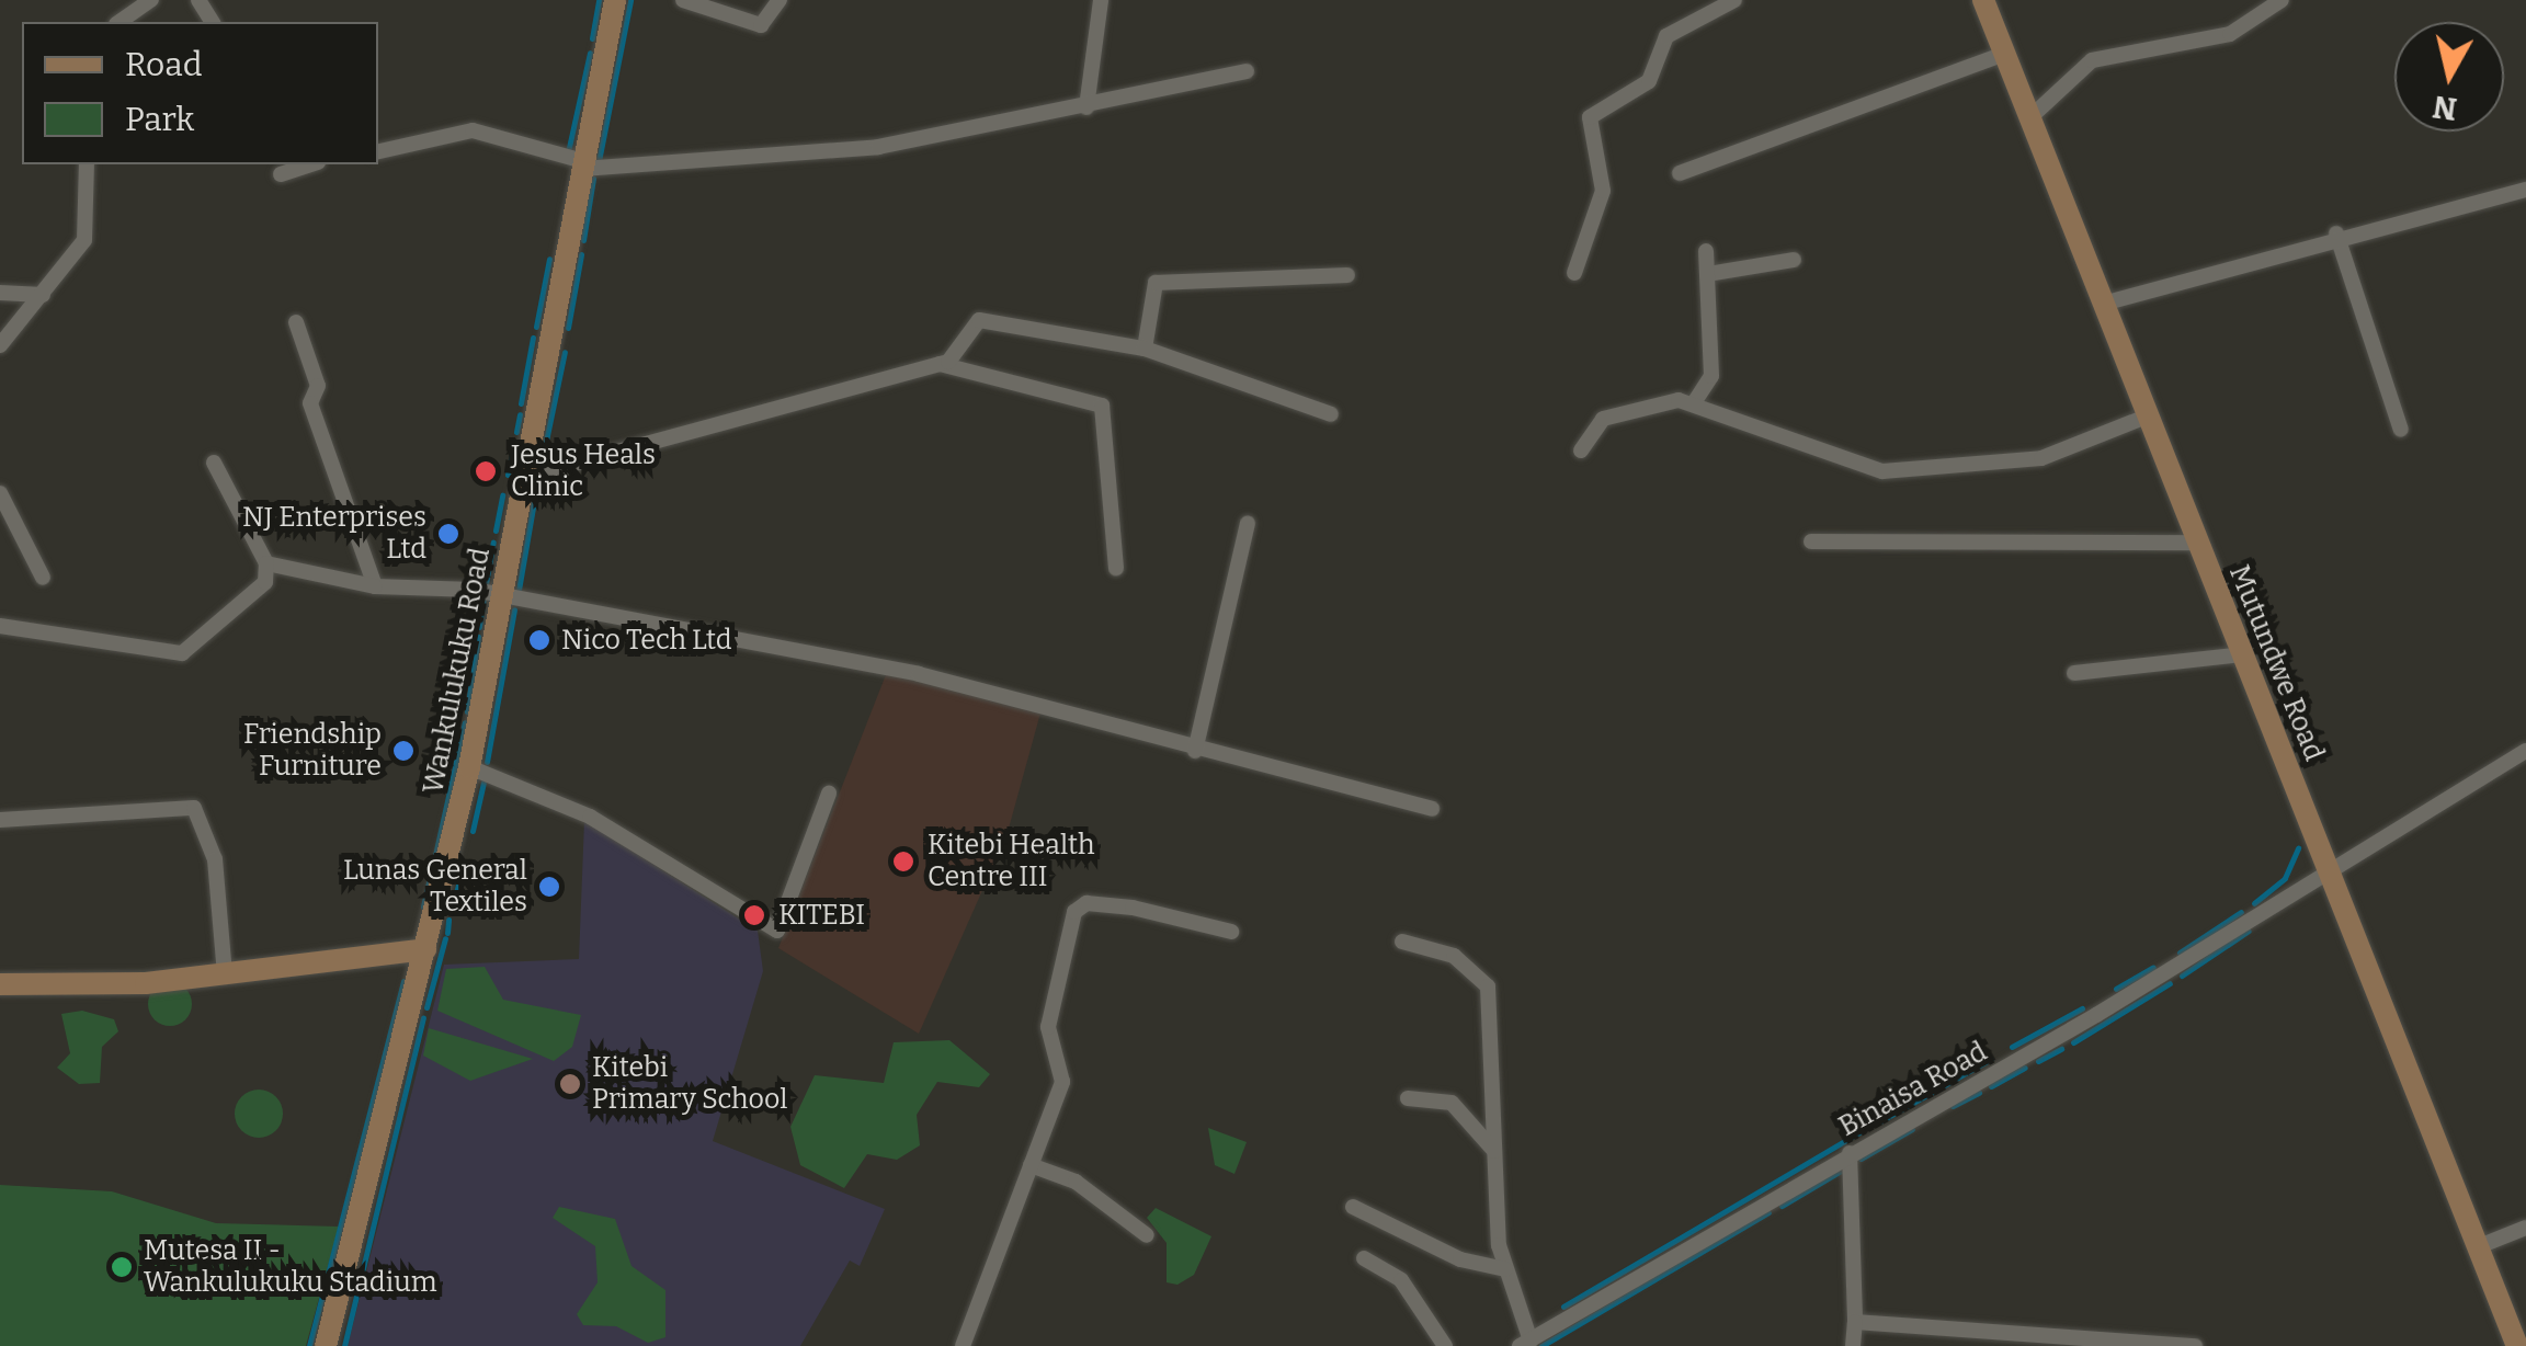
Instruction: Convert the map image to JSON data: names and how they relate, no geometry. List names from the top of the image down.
{
  "streets": {
    "main road": ["Mutundwe Road", "Wankulukuku Road"],
    "street": ["Binaisa Road"]
  },
  "crossings": [
    ["Mutundwe Road", "Binaisa Road"]
  ],
  "places": [
    "Jesus Heals Clinic",
    "NJ Enterprises Ltd",
    "Nico Tech Ltd",
    "Friendship Furniture",
    "Kitebi Health Centre III",
    "Lunas General Textiles",
    "KITEBI",
    "Kitebi Primary School",
    "Mutesa II - Wankulukuku Stadium"
  ],
  "legend": ["Road", "Park"],
  "north": "bottom"
}
